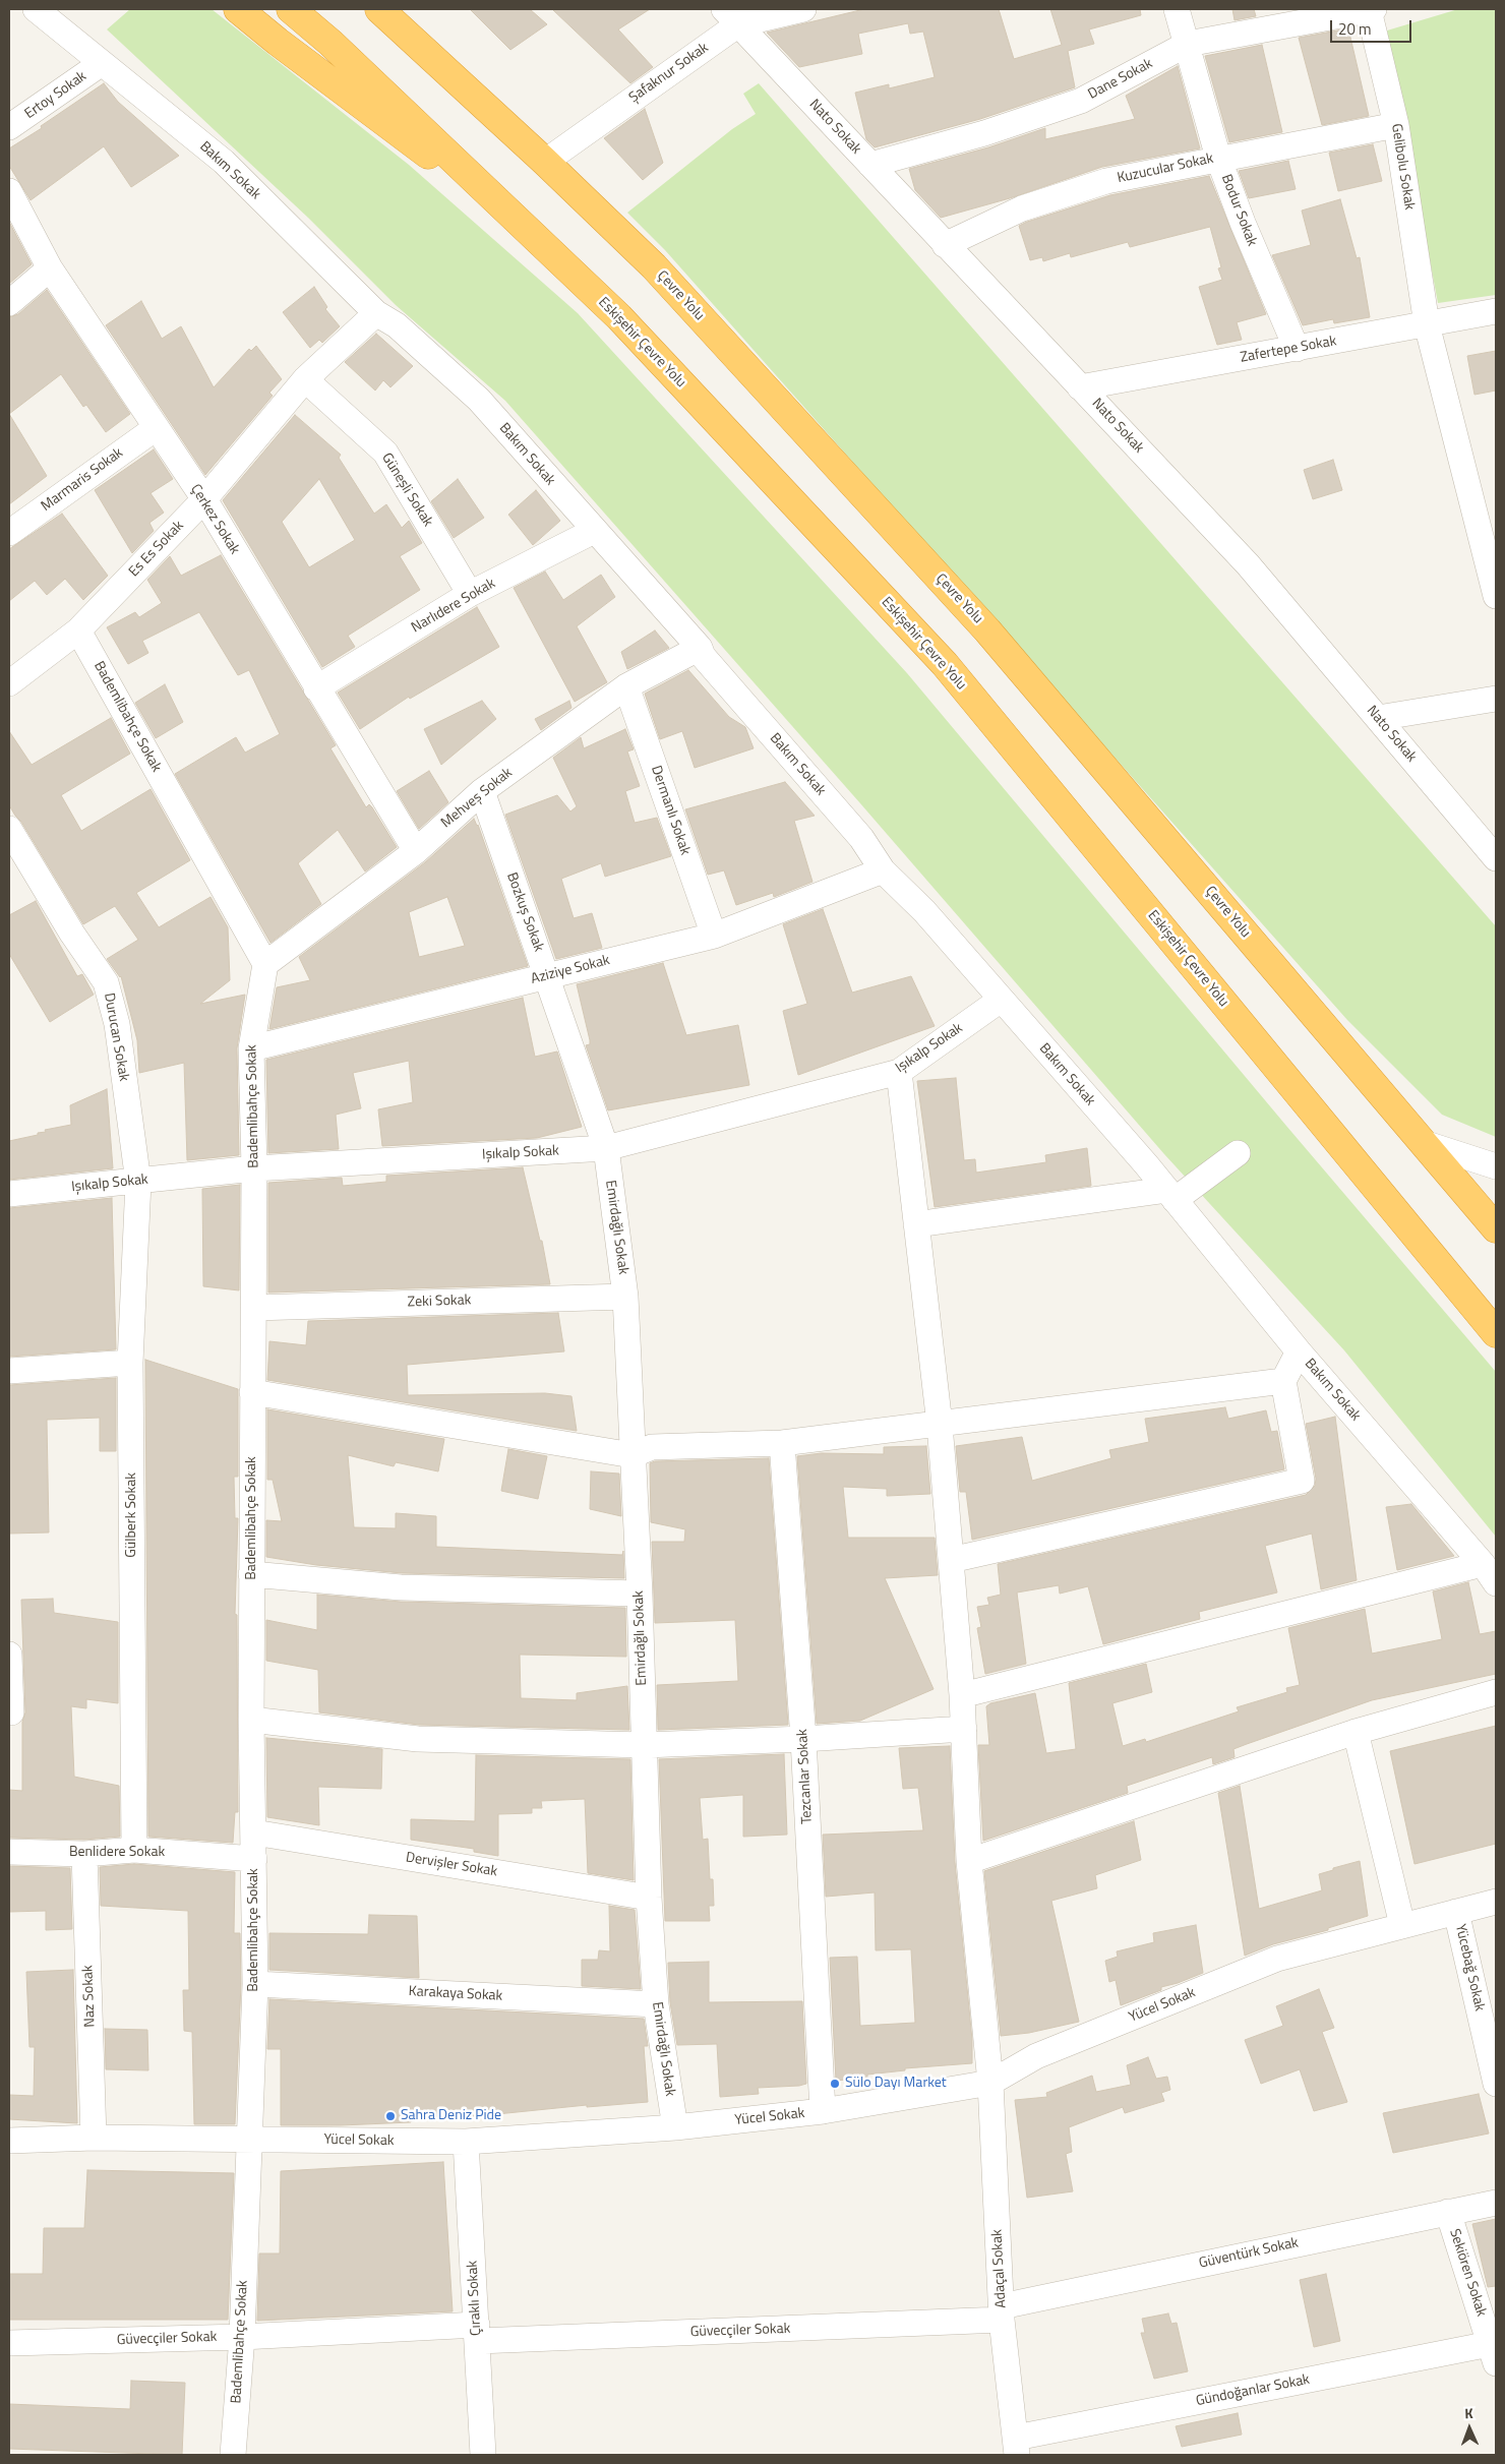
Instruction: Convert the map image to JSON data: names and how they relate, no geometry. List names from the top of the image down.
{
  "streets": {
    "highway": ["Çevre Yolu", "Eskişehir Çevre Yolu"],
    "street": [
      "Şafaknur Sokak",
      "Dane Sokak",
      "Ertoy Sokak",
      "Nato Sokak",
      "Gelibolu Sokak",
      "Kuzucular Sokak",
      "Bakım Sokak",
      "Bodur Sokak",
      "Zafertepe Sokak",
      "Marmaris Sokak",
      "Güneşli Sokak",
      "Çerkez Sokak",
      "Es Es Sokak",
      "Narlıdere Sokak",
      "Bademlibahçe Sokak",
      "Mehveş Sokak",
      "Dermanlı Sokak",
      "Bozkuş Sokak",
      "Aziziye Sokak",
      "Durucan Sokak",
      "Işıkalp Sokak",
      "Emirdağlı Sokak",
      "Zeki Sokak",
      "Gülberk Sokak",
      "Tezcanlar Sokak",
      "Benlidere Sokak",
      "Dervişler Sokak",
      "Yücebağ Sokak",
      "Karakaya Sokak",
      "Naz Sokak",
      "Yücel Sokak",
      "Güventürk Sokak",
      "Adaçal Sokak",
      "Sekiören Sokak",
      "Çıraklı Sokak",
      "Güvecçiler Sokak",
      "Gündoğanlar Sokak"
    ]
  },
  "crossings": [
    ["Şafaknur Sokak", "Nato Sokak"],
    ["Şafaknur Sokak", "Çevre Yolu"],
    ["Dane Sokak", "Nato Sokak"],
    ["Dane Sokak", "Gelibolu Sokak"],
    ["Dane Sokak", "Bodur Sokak"],
    ["Ertoy Sokak", "Bakım Sokak"],
    ["Nato Sokak", "Kuzucular Sokak"],
    ["Nato Sokak", "Zafertepe Sokak"],
    ["Gelibolu Sokak", "Kuzucular Sokak"],
    ["Gelibolu Sokak", "Zafertepe Sokak"],
    ["Kuzucular Sokak", "Bodur Sokak"],
    ["Bakım Sokak", "Es Es Sokak"],
    ["Bakım Sokak", "Narlıdere Sokak"],
    ["Bakım Sokak", "Mehveş Sokak"],
    ["Bakım Sokak", "Aziziye Sokak"],
    ["Bakım Sokak", "Işıkalp Sokak"],
    ["Bodur Sokak", "Zafertepe Sokak"],
    ["Marmaris Sokak", "Çerkez Sokak"],
    ["Güneşli Sokak", "Es Es Sokak"],
    ["Güneşli Sokak", "Narlıdere Sokak"],
    ["Çerkez Sokak", "Es Es Sokak"],
    ["Çerkez Sokak", "Narlıdere Sokak"],
    ["Çerkez Sokak", "Mehveş Sokak"],
    ["Es Es Sokak", "Bademlibahçe Sokak"],
    ["Bademlibahçe Sokak", "Mehveş Sokak"],
    ["Bademlibahçe Sokak", "Aziziye Sokak"],
    ["Bademlibahçe Sokak", "Işıkalp Sokak"],
    ["Bademlibahçe Sokak", "Zeki Sokak"],
    ["Bademlibahçe Sokak", "Benlidere Sokak"],
    ["Bademlibahçe Sokak", "Dervişler Sokak"],
    ["Bademlibahçe Sokak", "Karakaya Sokak"],
    ["Bademlibahçe Sokak", "Yücel Sokak"],
    ["Bademlibahçe Sokak", "Güvecçiler Sokak"],
    ["Mehveş Sokak", "Dermanlı Sokak"],
    ["Mehveş Sokak", "Bozkuş Sokak"],
    ["Dermanlı Sokak", "Aziziye Sokak"],
    ["Bozkuş Sokak", "Aziziye Sokak"],
    ["Bozkuş Sokak", "Işıkalp Sokak"],
    ["Bozkuş Sokak", "Emirdağlı Sokak"],
    ["Durucan Sokak", "Işıkalp Sokak"],
    ["Durucan Sokak", "Gülberk Sokak"],
    ["Işıkalp Sokak", "Emirdağlı Sokak"],
    ["Işıkalp Sokak", "Gülberk Sokak"],
    ["Işıkalp Sokak", "Adaçal Sokak"],
    ["Emirdağlı Sokak", "Zeki Sokak"],
    ["Emirdağlı Sokak", "Dervişler Sokak"],
    ["Emirdağlı Sokak", "Karakaya Sokak"],
    ["Emirdağlı Sokak", "Yücel Sokak"],
    ["Gülberk Sokak", "Benlidere Sokak"],
    ["Tezcanlar Sokak", "Yücel Sokak"],
    ["Benlidere Sokak", "Naz Sokak"],
    ["Yücebağ Sokak", "Yücel Sokak"],
    ["Naz Sokak", "Yücel Sokak"],
    ["Yücel Sokak", "Adaçal Sokak"],
    ["Yücel Sokak", "Çıraklı Sokak"],
    ["Güventürk Sokak", "Adaçal Sokak"],
    ["Güventürk Sokak", "Sekiören Sokak"],
    ["Güventürk Sokak", "Güvecçiler Sokak"],
    ["Adaçal Sokak", "Güvecçiler Sokak"],
    ["Adaçal Sokak", "Gündoğanlar Sokak"],
    ["Sekiören Sokak", "Gündoğanlar Sokak"],
    ["Çıraklı Sokak", "Güvecçiler Sokak"]
  ],
  "places": ["Sülo Dayı Market", "Sahra Deniz Pide"],
  "scale_bar": "20 m",
  "north": "top"
}
